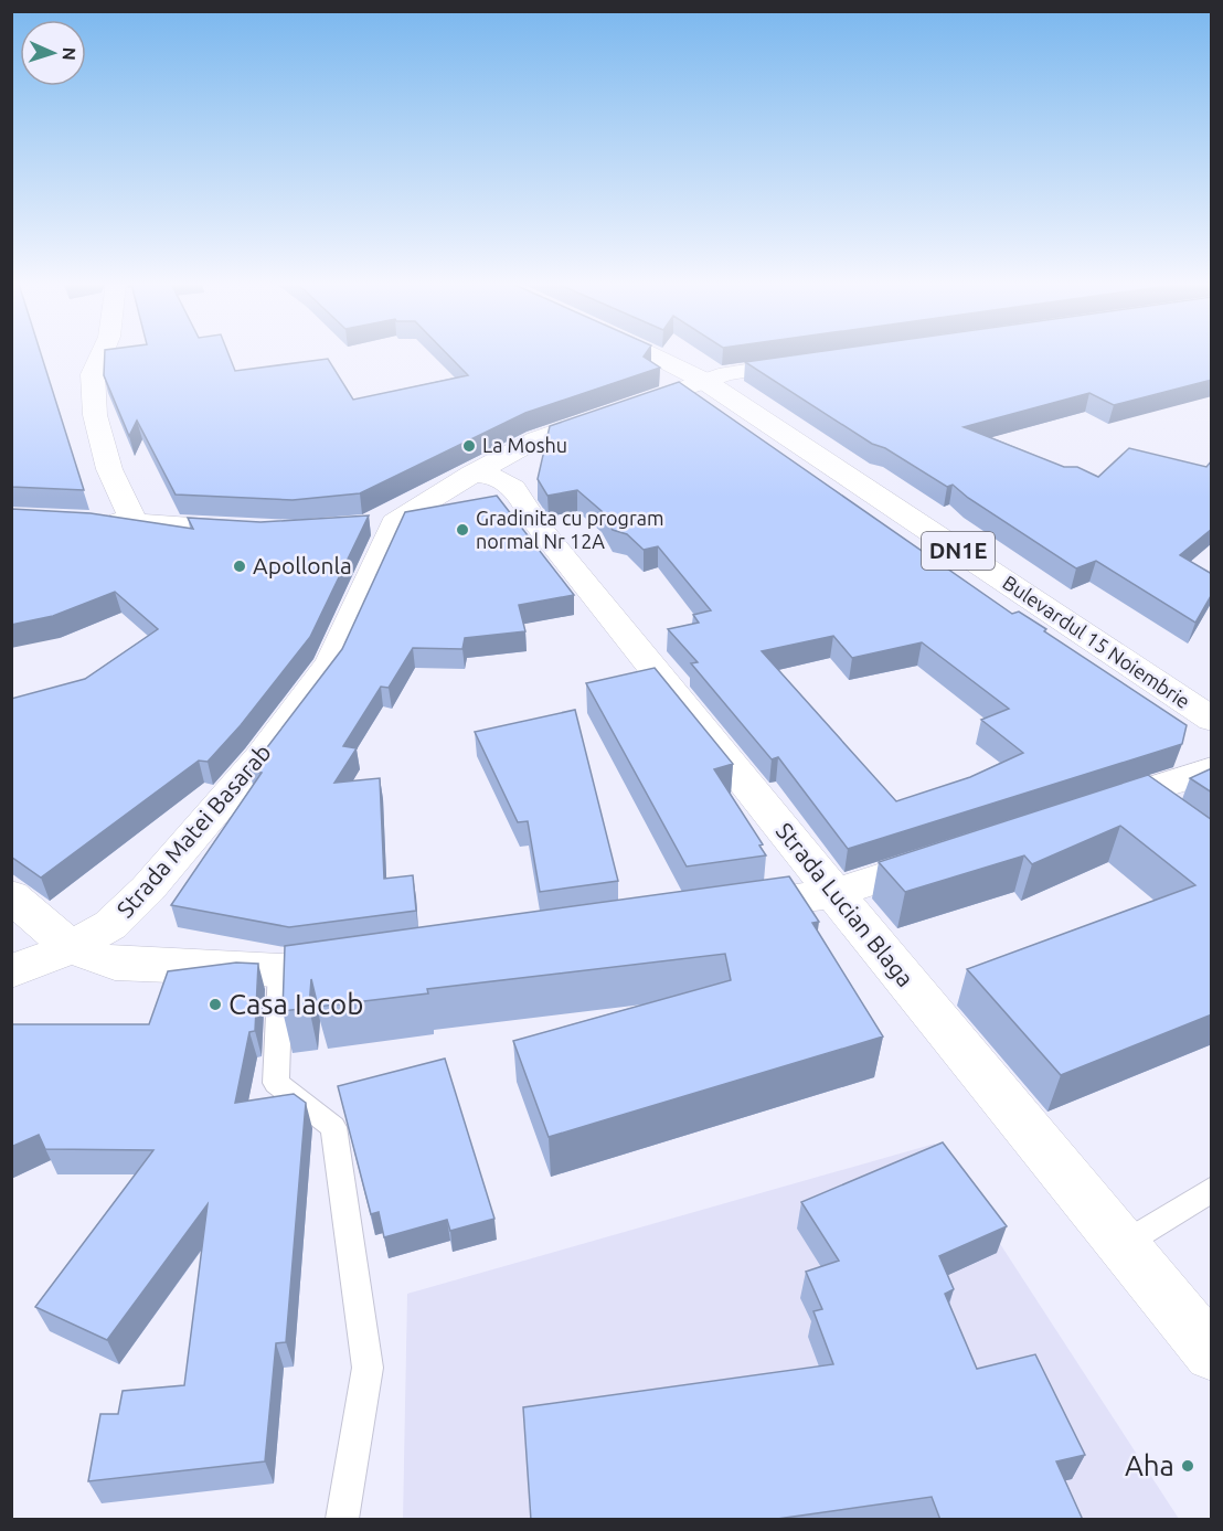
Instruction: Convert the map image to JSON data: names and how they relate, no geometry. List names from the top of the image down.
{
  "streets": {
    "street": [
      "DN1E",
      "Bulevardul 15 Noiembrie",
      "Strada Matei Basarab",
      "Strada Lucian Blaga"
    ]
  },
  "places": [
    "La Moshu",
    "Gradinita cu program normal Nr 12A",
    "Apollonla",
    "Casa Iacob",
    "Aha"
  ],
  "north": "right"
}
